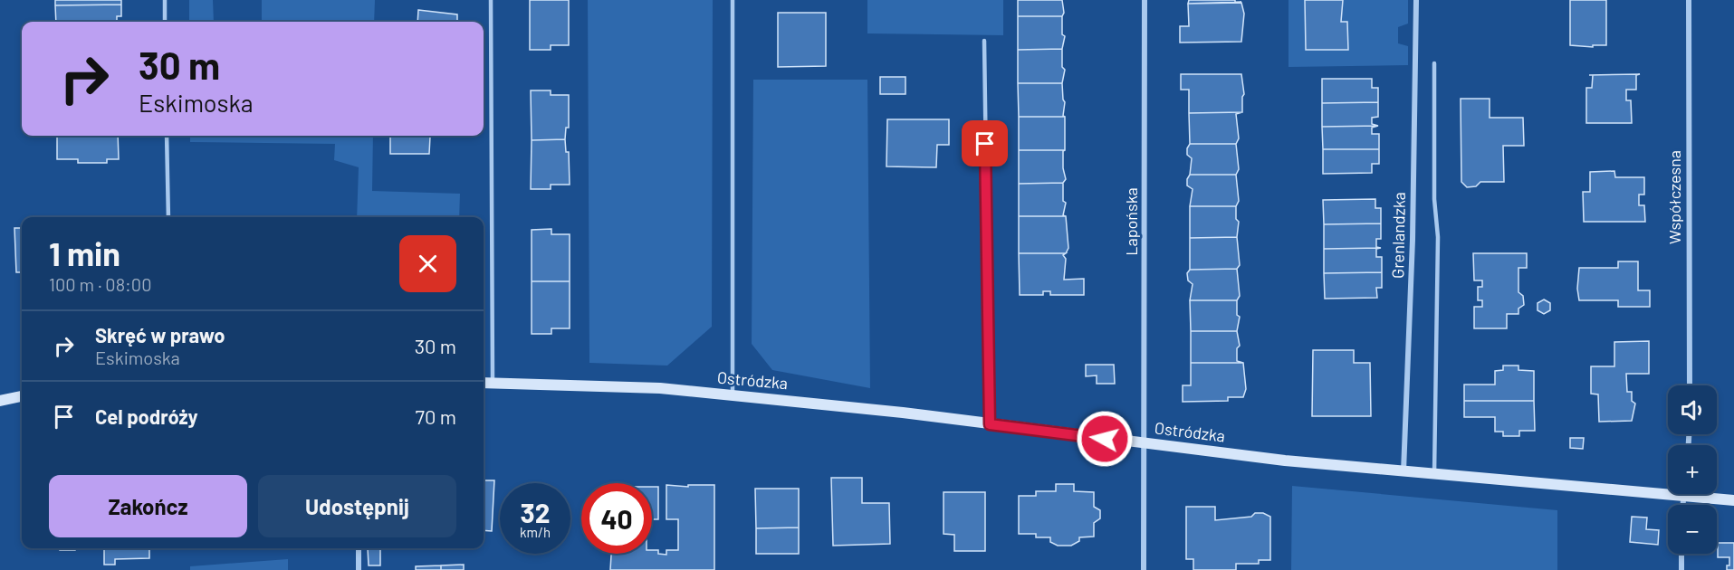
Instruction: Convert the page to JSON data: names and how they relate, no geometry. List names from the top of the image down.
{
  "streets": {
    "street": [
      "Współczesna",
      "Lapońska",
      "Grenlandzka",
      "Ostródzka"
    ]
  },
  "crossings": [
    ["Lapońska", "Ostródzka"],
    ["Grenlandzka", "Ostródzka"]
  ],
  "page": {
    "turn": ["30 m", "Eskimoska"],
    "heading": ["1 min", "100 m · 08:00"],
    "list": [
      {
        "name": "Skręć w prawo",
        "note": "Eskimoska",
        "value": "30 m"
      },
      {
        "name": "Cel podróży",
        "value": "70 m"
      }
    ],
    "map_buttons": ["+", "−"],
    "buttons": ["Zakończ", "Udostępnij"],
    "speed": "32 km/h",
    "limit": "40"
  }
}
